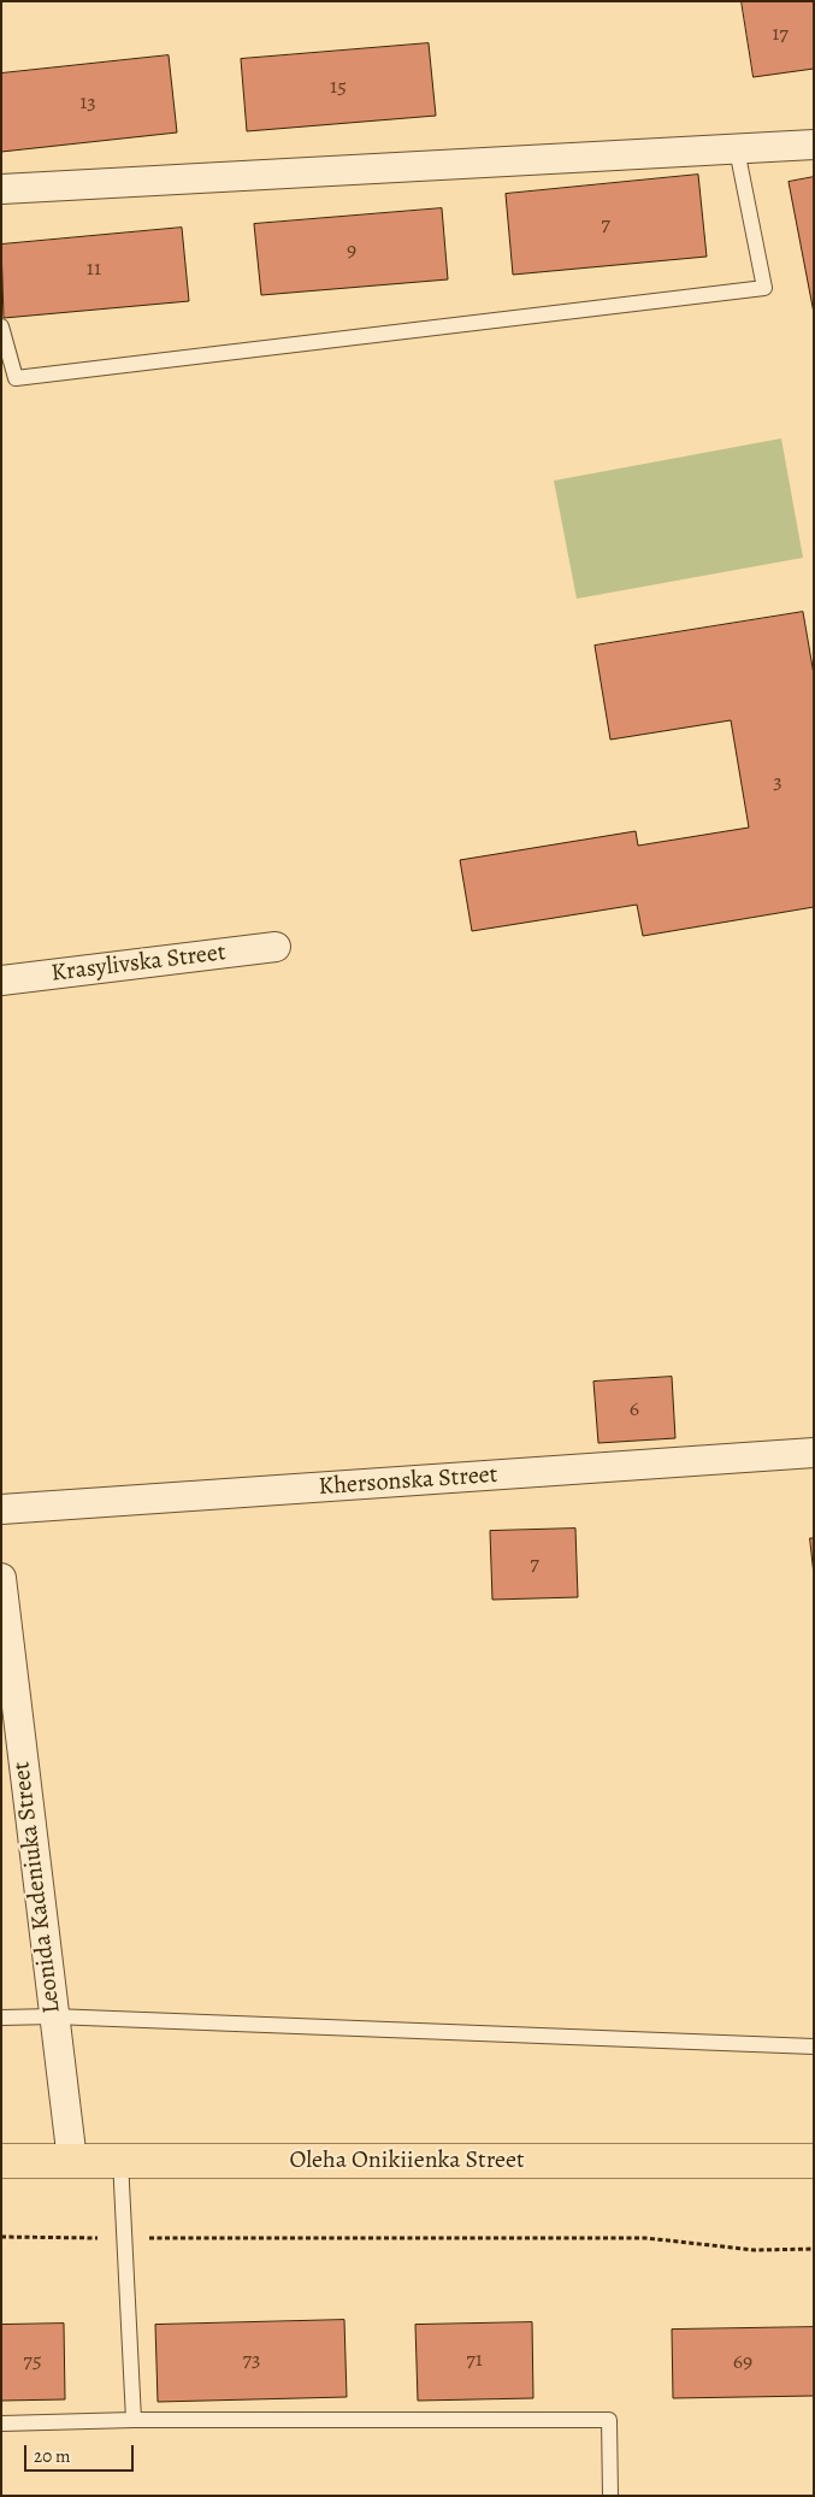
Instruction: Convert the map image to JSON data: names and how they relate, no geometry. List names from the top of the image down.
{
  "streets": {
    "main road": ["Oleha Onikiienka Street"],
    "street": ["Krasylivska Street", "Khersonska Street", "Leonida Kadeniuka Street"]
  },
  "crossings": [
    ["Leonida Kadeniuka Street", "Oleha Onikiienka Street"]
  ],
  "house_numbers": [
    "17",
    "15",
    "13",
    "7",
    "9",
    "11",
    "3",
    "6",
    "7",
    "73",
    "71",
    "75",
    "69"
  ],
  "scale_bar": "20 m"
}
